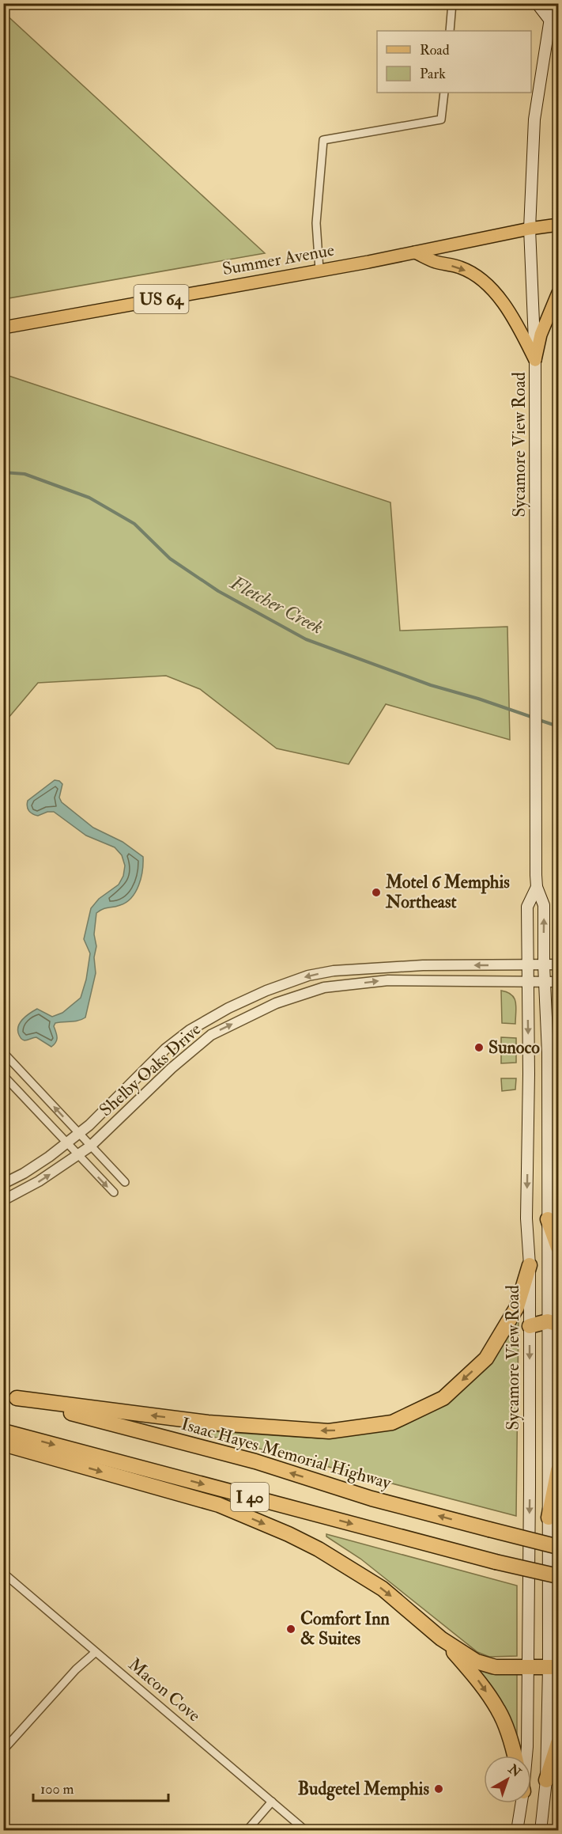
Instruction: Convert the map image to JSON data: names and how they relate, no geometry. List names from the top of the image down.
{
  "streets": {
    "highway": ["Isaac Hayes Memorial Highway", "I 40"],
    "main road": ["Summer Avenue", "US 64", "Sycamore View Road"],
    "street": ["Shelby Oaks Drive", "Macon Cove"]
  },
  "crossings": [
    ["Summer Avenue", "Sycamore View Road"],
    ["Sycamore View Road", "Shelby Oaks Drive"]
  ],
  "water": ["Fletcher Creek"],
  "places": [
    "Motel 6 Memphis Northeast",
    "Sunoco",
    "Comfort Inn & Suites",
    "Budgetel Memphis"
  ],
  "legend": ["Road", "Park"],
  "scale_bar": "100 m",
  "north": "top right"
}
